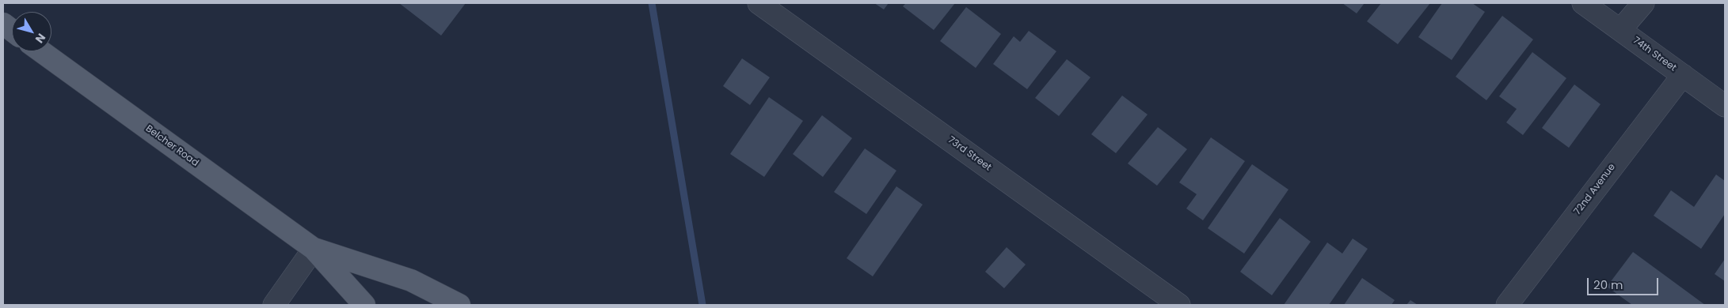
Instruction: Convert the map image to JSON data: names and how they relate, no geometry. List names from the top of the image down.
{
  "streets": {
    "main road": ["Belcher Road"],
    "street": ["74th Street", "73rd Street", "72nd Avenue"]
  },
  "crossings": [
    ["74th Street", "72nd Avenue"]
  ],
  "scale_bar": "20 m",
  "north": "bottom right"
}
